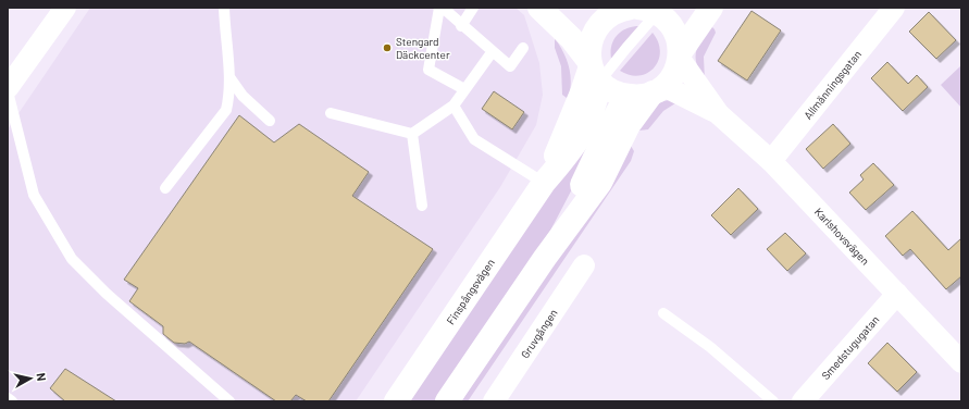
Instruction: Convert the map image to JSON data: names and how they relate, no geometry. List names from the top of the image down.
{
  "streets": {
    "main road": ["Finspångsvägen"],
    "street": [
      "Allmänningsgatan",
      "Karlshovsvägen",
      "Gruvgången",
      "Smedstugugatan"
    ]
  },
  "crossings": [
    ["Allmänningsgatan", "Karlshovsvägen"],
    ["Karlshovsvägen", "Smedstugugatan"]
  ],
  "places": ["Stengard Däckcenter"],
  "north": "right"
}
